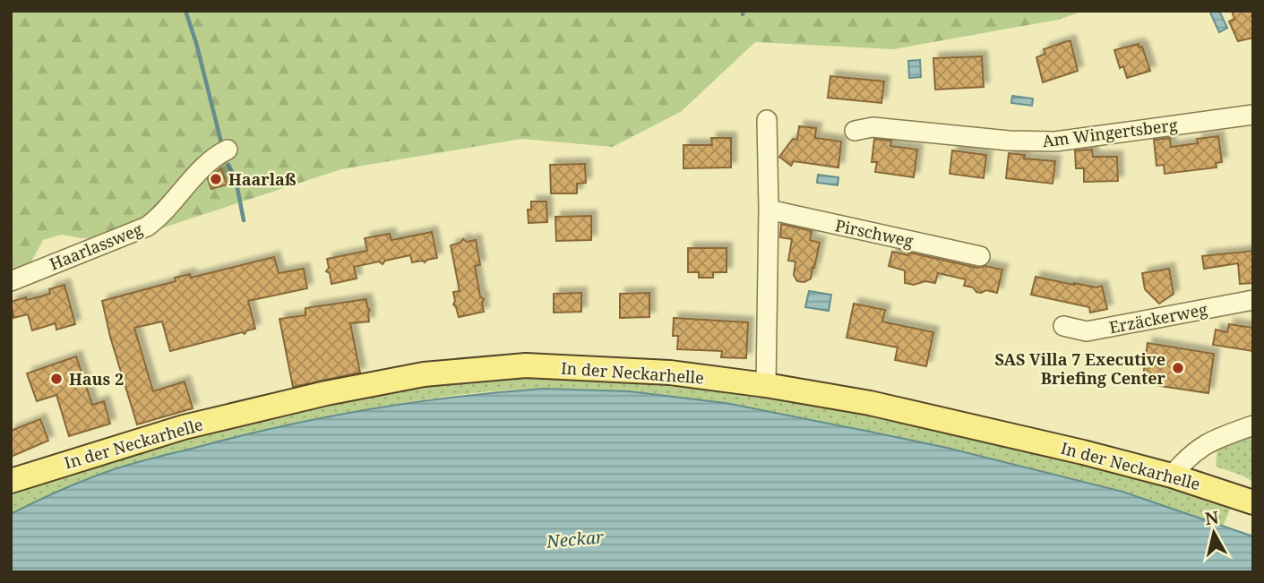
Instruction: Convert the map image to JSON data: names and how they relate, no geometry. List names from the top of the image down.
{
  "streets": {
    "main road": ["In der Neckarhelle"],
    "street": [
      "Am Wingertsberg",
      "Pirschweg",
      "Haarlassweg",
      "Erzäckerweg"
    ]
  },
  "water": ["Neckar"],
  "places": ["Haarlaß", "SAS Villa 7 Executive Briefing Center", "Haus 2"],
  "north": "top"
}
